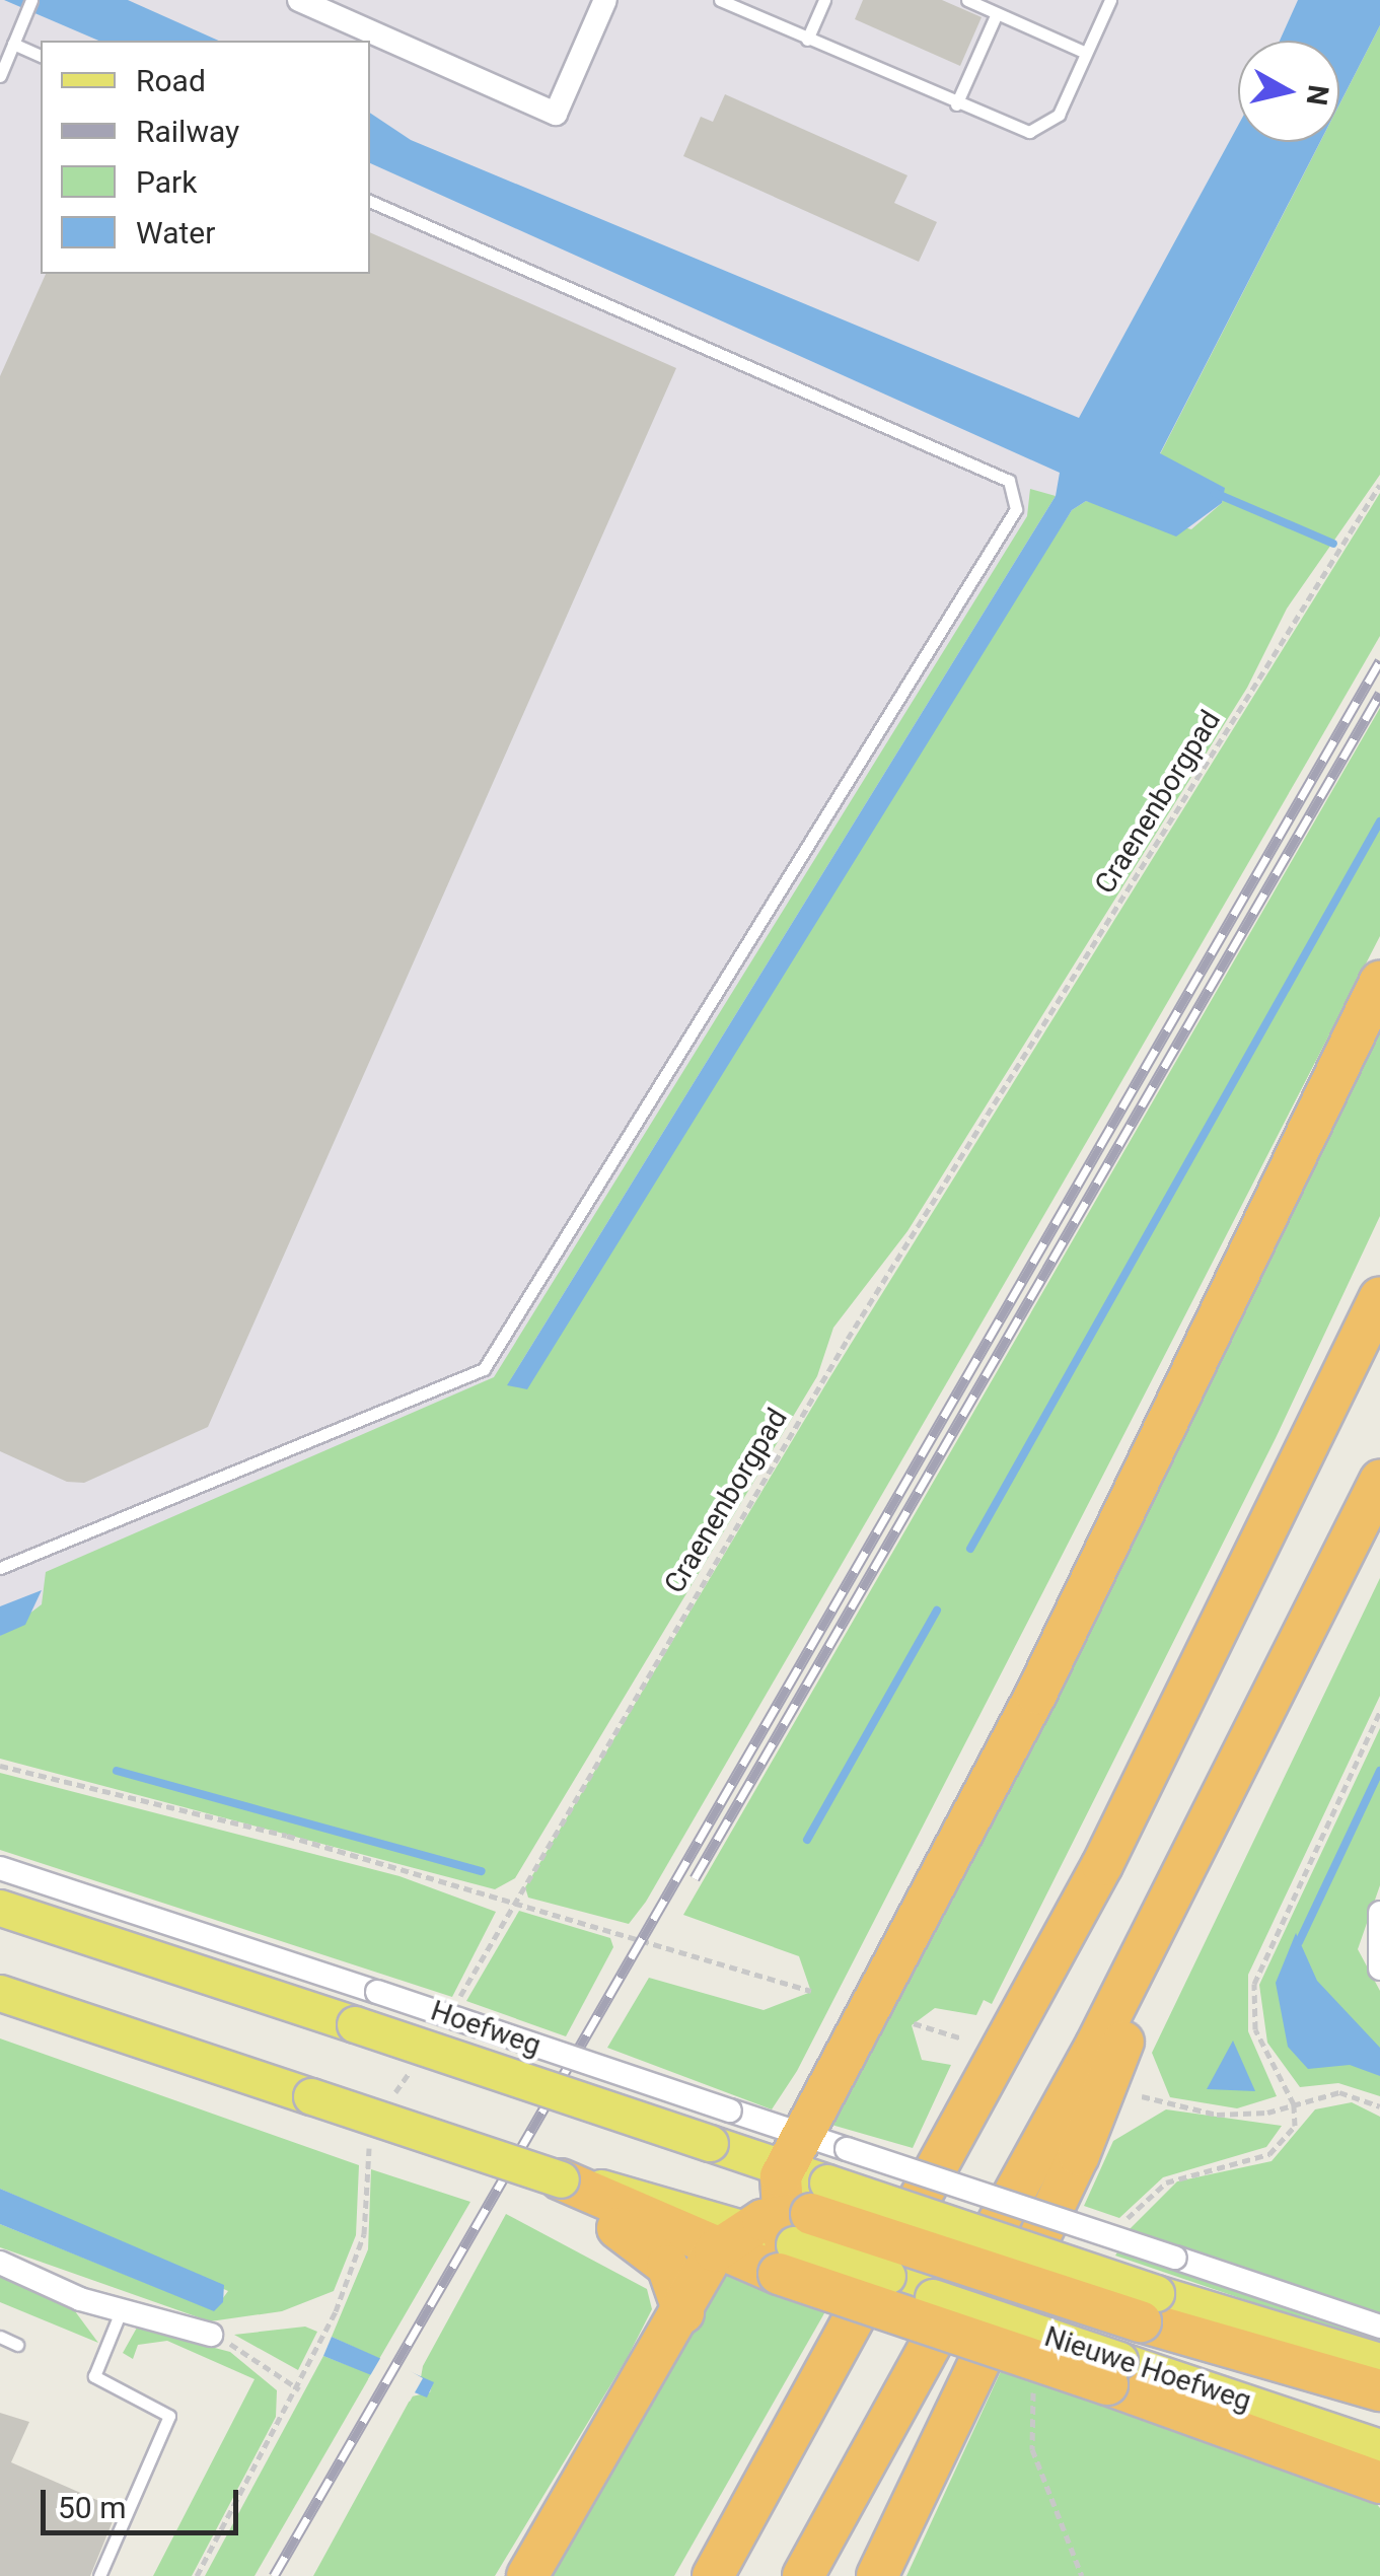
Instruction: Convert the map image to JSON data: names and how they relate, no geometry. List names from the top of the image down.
{
  "streets": {
    "main road": ["Hoefweg", "Nieuwe Hoefweg"],
    "path": ["Craenenborgpad"]
  },
  "legend": [
    "Road",
    "Railway",
    "Park",
    "Water"
  ],
  "scale_bar": "50 m",
  "north": "right"
}
